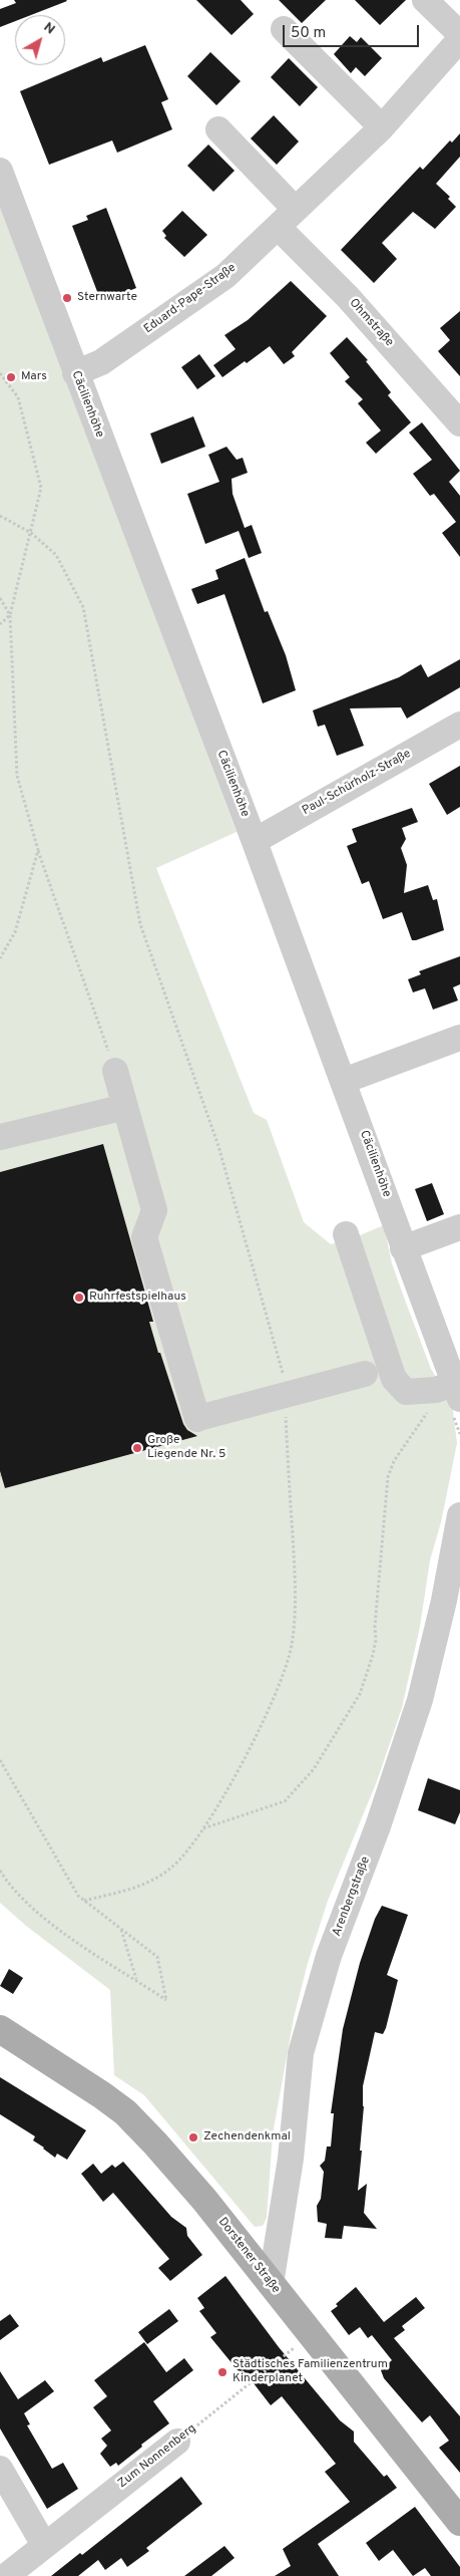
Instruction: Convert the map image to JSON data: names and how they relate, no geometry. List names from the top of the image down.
{
  "streets": {
    "main road": ["Dorstener Straße"],
    "street": [
      "Eduard-Pape-Straße",
      "Ohmstraße",
      "Cäcilienhöhe",
      "Paul-Schürholz-Straße",
      "Arenbergstraße",
      "Zum Nonnenberg"
    ]
  },
  "crossings": [
    ["Eduard-Pape-Straße", "Ohmstraße"],
    ["Eduard-Pape-Straße", "Cäcilienhöhe"],
    ["Cäcilienhöhe", "Paul-Schürholz-Straße"],
    ["Arenbergstraße", "Dorstener Straße"]
  ],
  "places": [
    "Sternwarte",
    "Mars",
    "Ruhrfestspielhaus",
    "Große Liegende Nr. 5",
    "Zechendenkmal",
    "Städtisches Familienzentrum Kinderplanet"
  ],
  "scale_bar": "50 m",
  "north": "top right"
}
